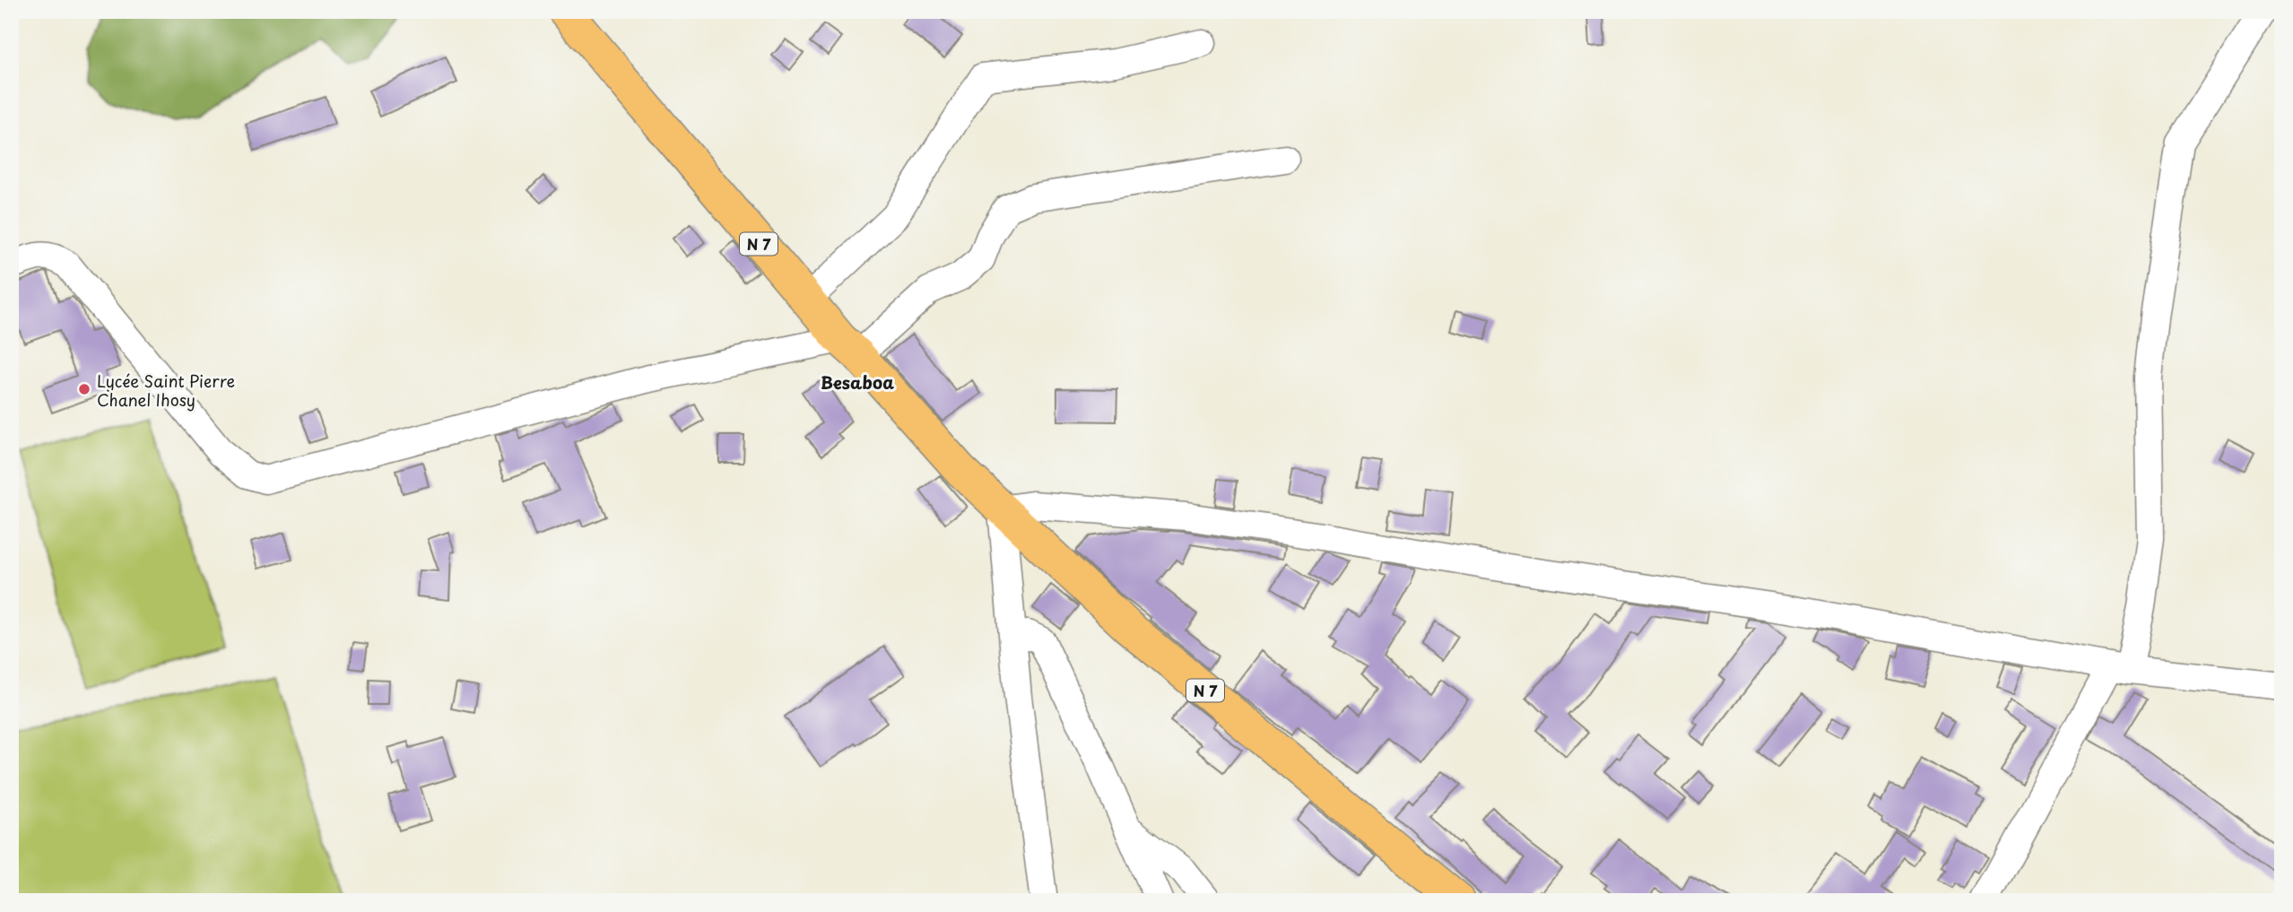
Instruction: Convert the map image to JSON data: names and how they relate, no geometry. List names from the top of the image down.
{
  "streets": {
    "main road": ["N 7"]
  },
  "districts": ["Besaboa"],
  "places": ["Lycée Saint Pierre Chanel Ihosy"]
}
